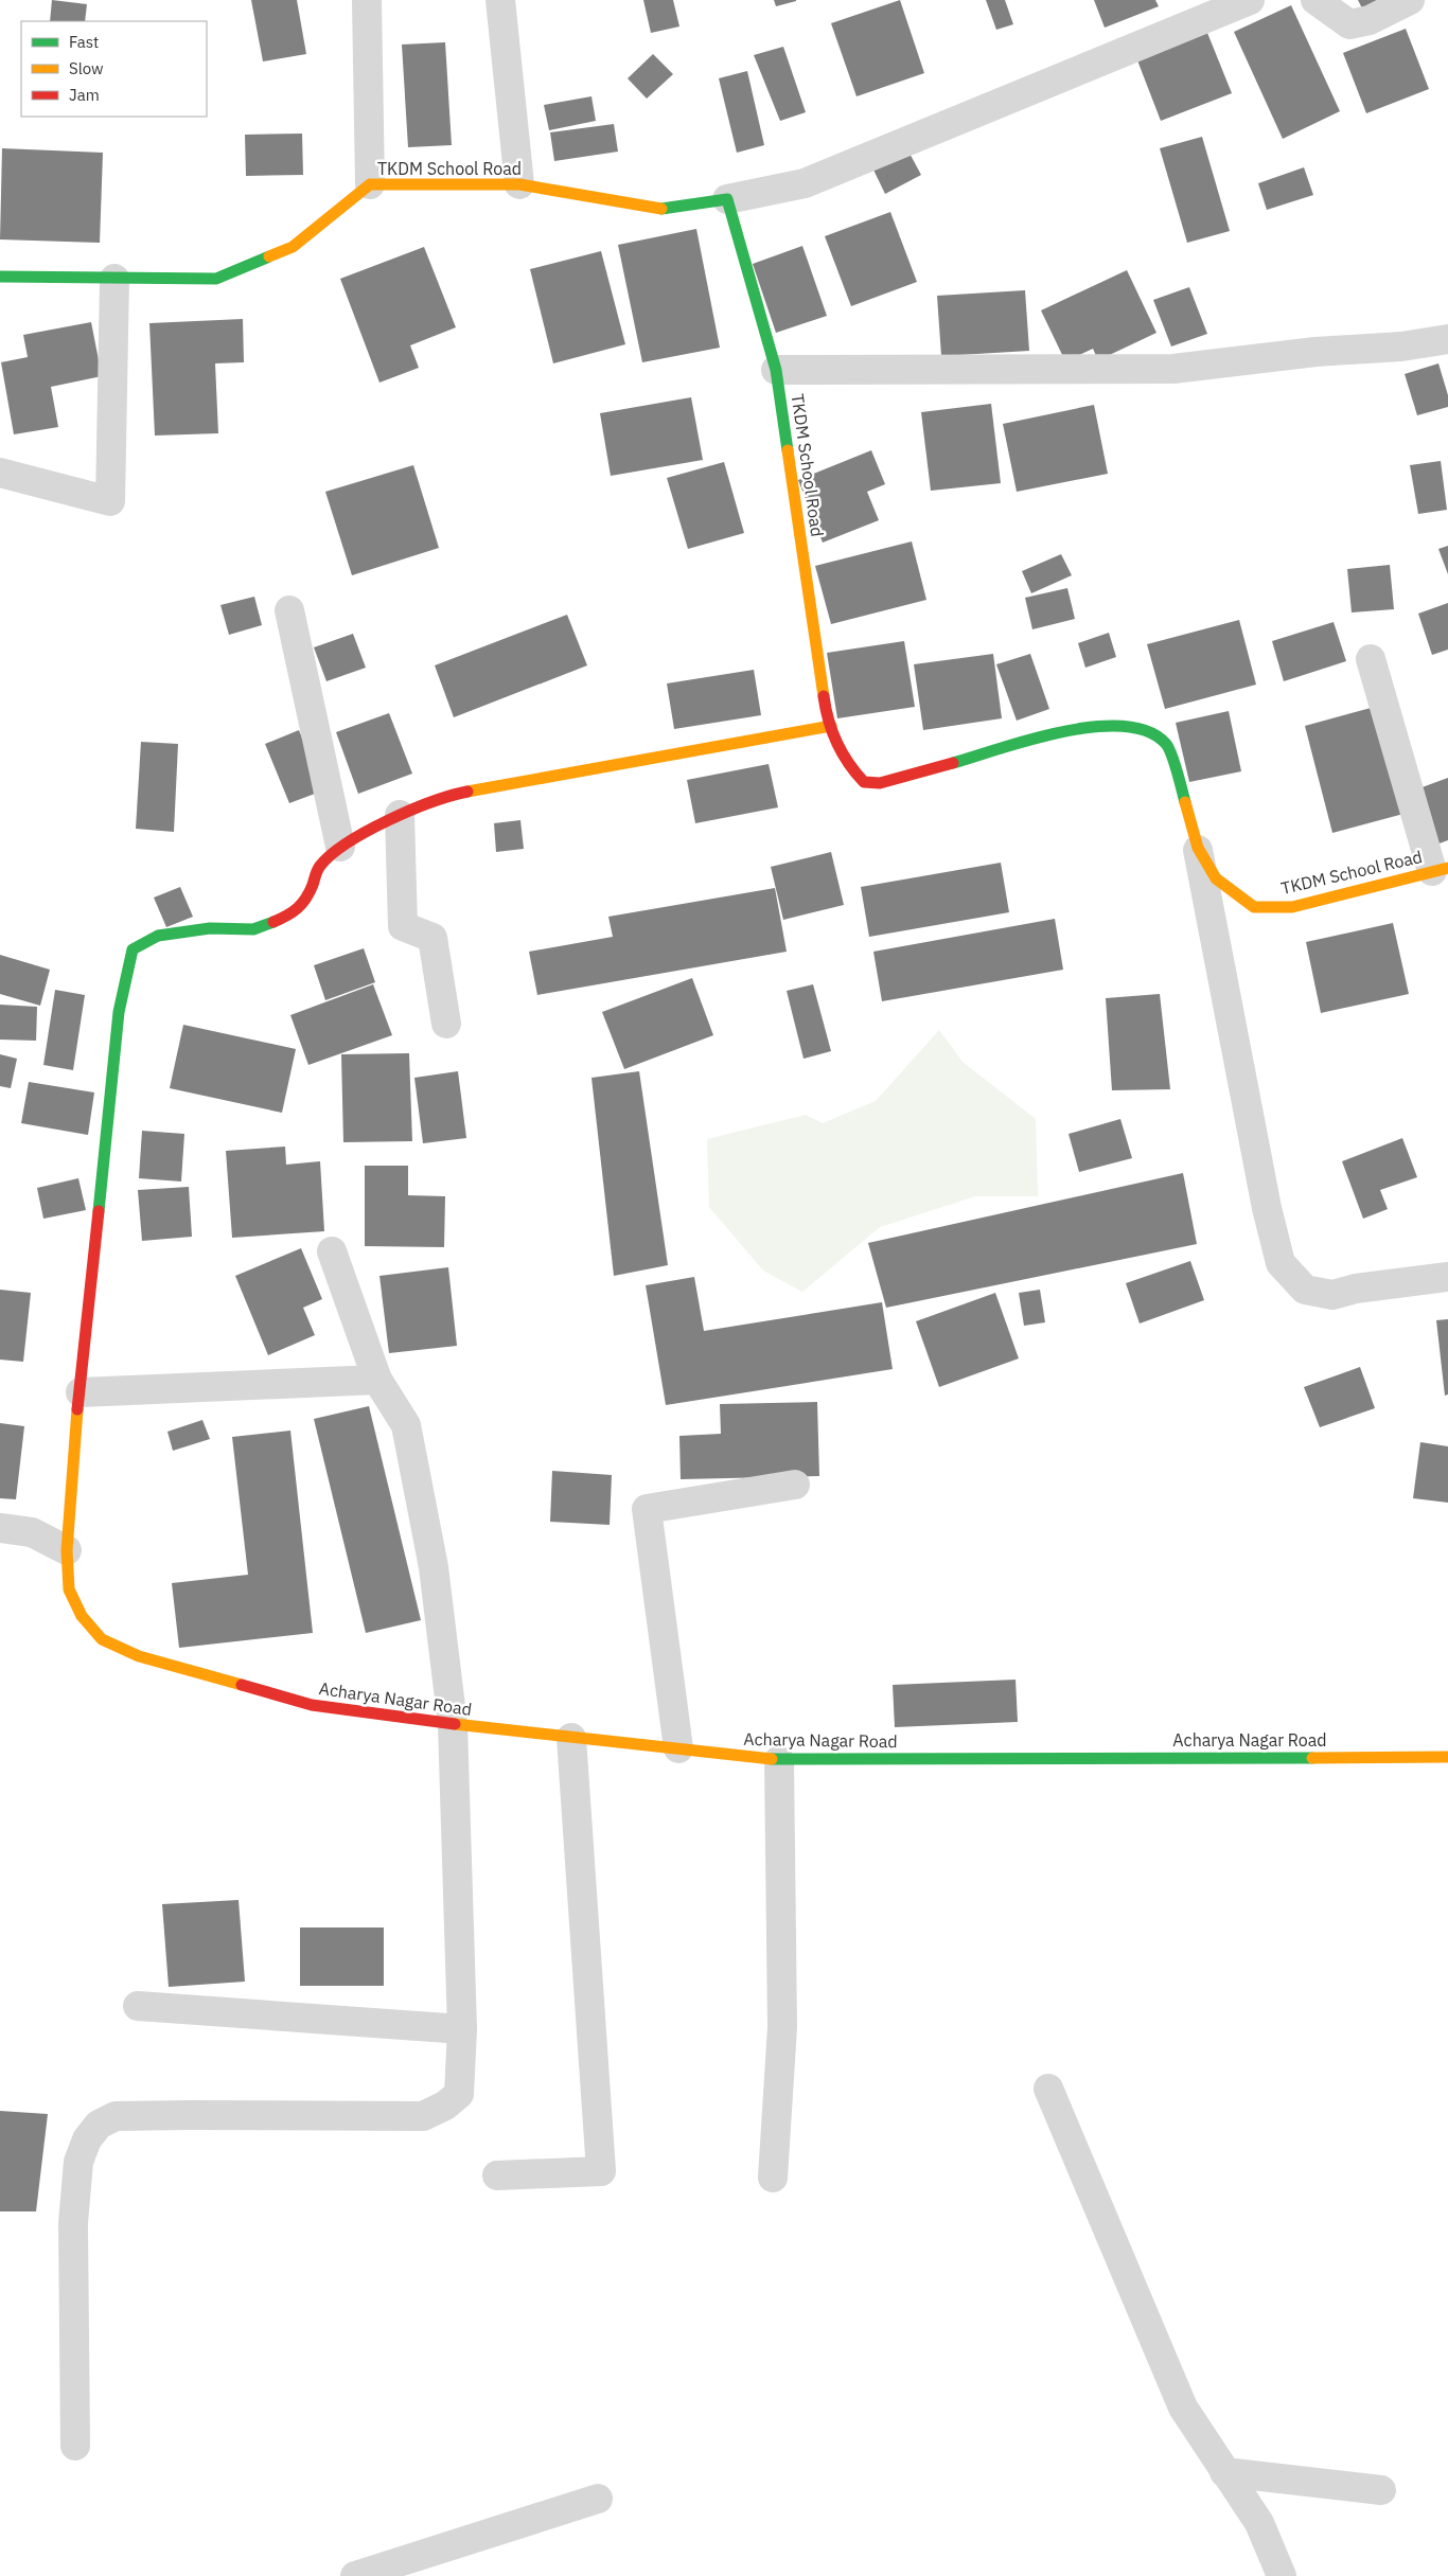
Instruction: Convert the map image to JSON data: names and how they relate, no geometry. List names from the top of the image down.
{
  "streets": {
    "street": ["TKDM School Road", "Acharya Nagar Road"]
  },
  "crossings": [
    ["TKDM School Road", "Acharya Nagar Road"]
  ],
  "legend": ["Fast", "Slow", "Jam"]
}
